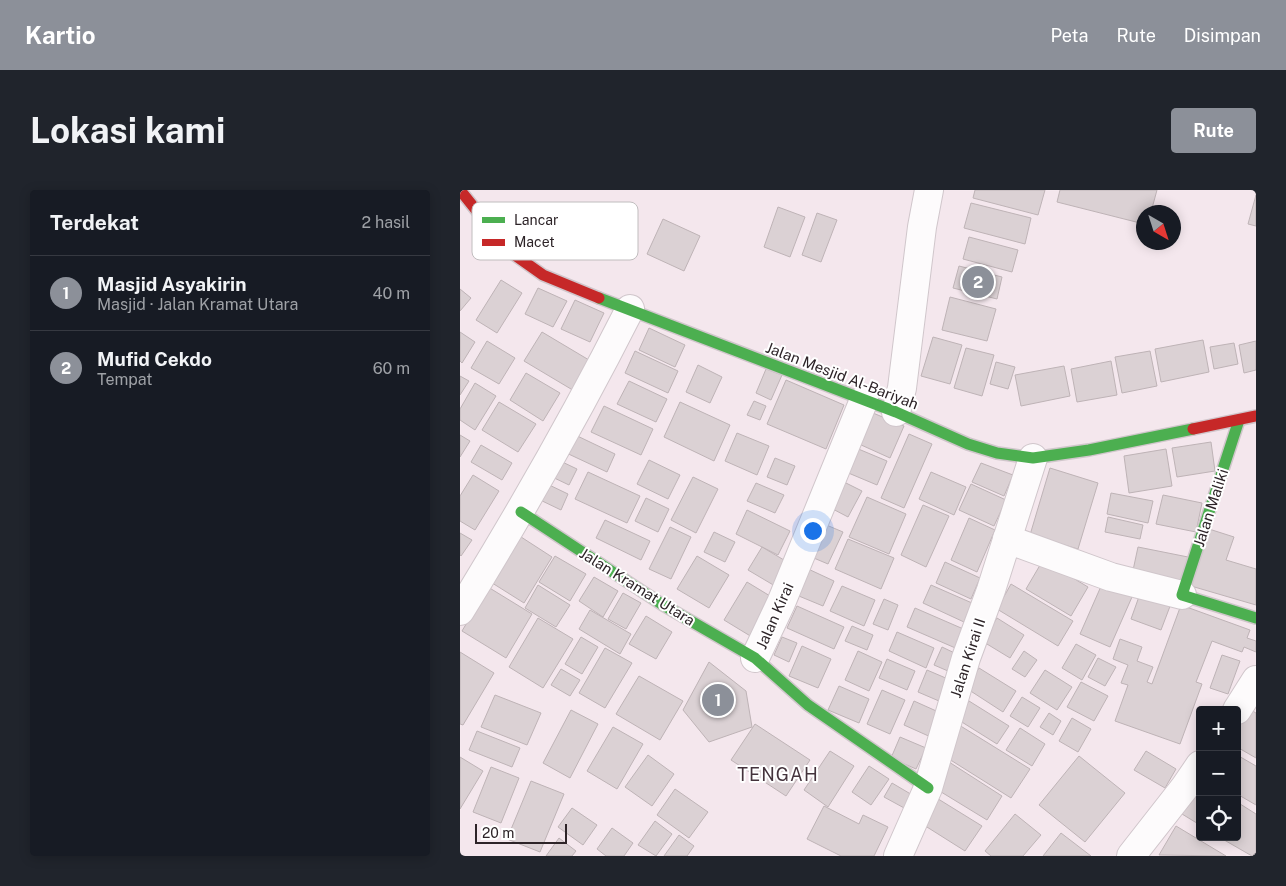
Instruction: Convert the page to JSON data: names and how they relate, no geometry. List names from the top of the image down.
{
  "streets": {
    "street": [
      "Jalan Mesjid Al-Bariyah",
      "Jalan Maliki",
      "Jalan Kramat Utara",
      "Jalan Kirai",
      "Jalan Kirai II"
    ]
  },
  "crossings": [
    ["Jalan Mesjid Al-Bariyah", "Jalan Maliki"],
    ["Jalan Mesjid Al-Bariyah", "Jalan Kirai"],
    ["Jalan Mesjid Al-Bariyah", "Jalan Kirai II"],
    ["Jalan Kramat Utara", "Jalan Kirai"],
    ["Jalan Kirai", "Jalan Kirai II"]
  ],
  "districts": ["TENGAH"],
  "legend": ["Lancar", "Macet"],
  "scale_bar": "20 m",
  "north": "bottom right",
  "page": {
    "header": "Kartio",
    "nav": ["Peta", "Rute", "Disimpan"],
    "buttons": "Rute",
    "title": "Lokasi kami",
    "heading": ["Terdekat", "2 hasil"],
    "list": [
      {
        "mark": "1",
        "name": "Masjid Asyakirin",
        "note": "Masjid · Jalan Kramat Utara",
        "value": "40 m"
      },
      {
        "mark": "2",
        "name": "Mufid Cekdo",
        "note": "Tempat",
        "value": "60 m"
      }
    ],
    "pins": ["2", "1"],
    "map_buttons": ["+", "−"],
    "scale": "20 m"
  }
}
